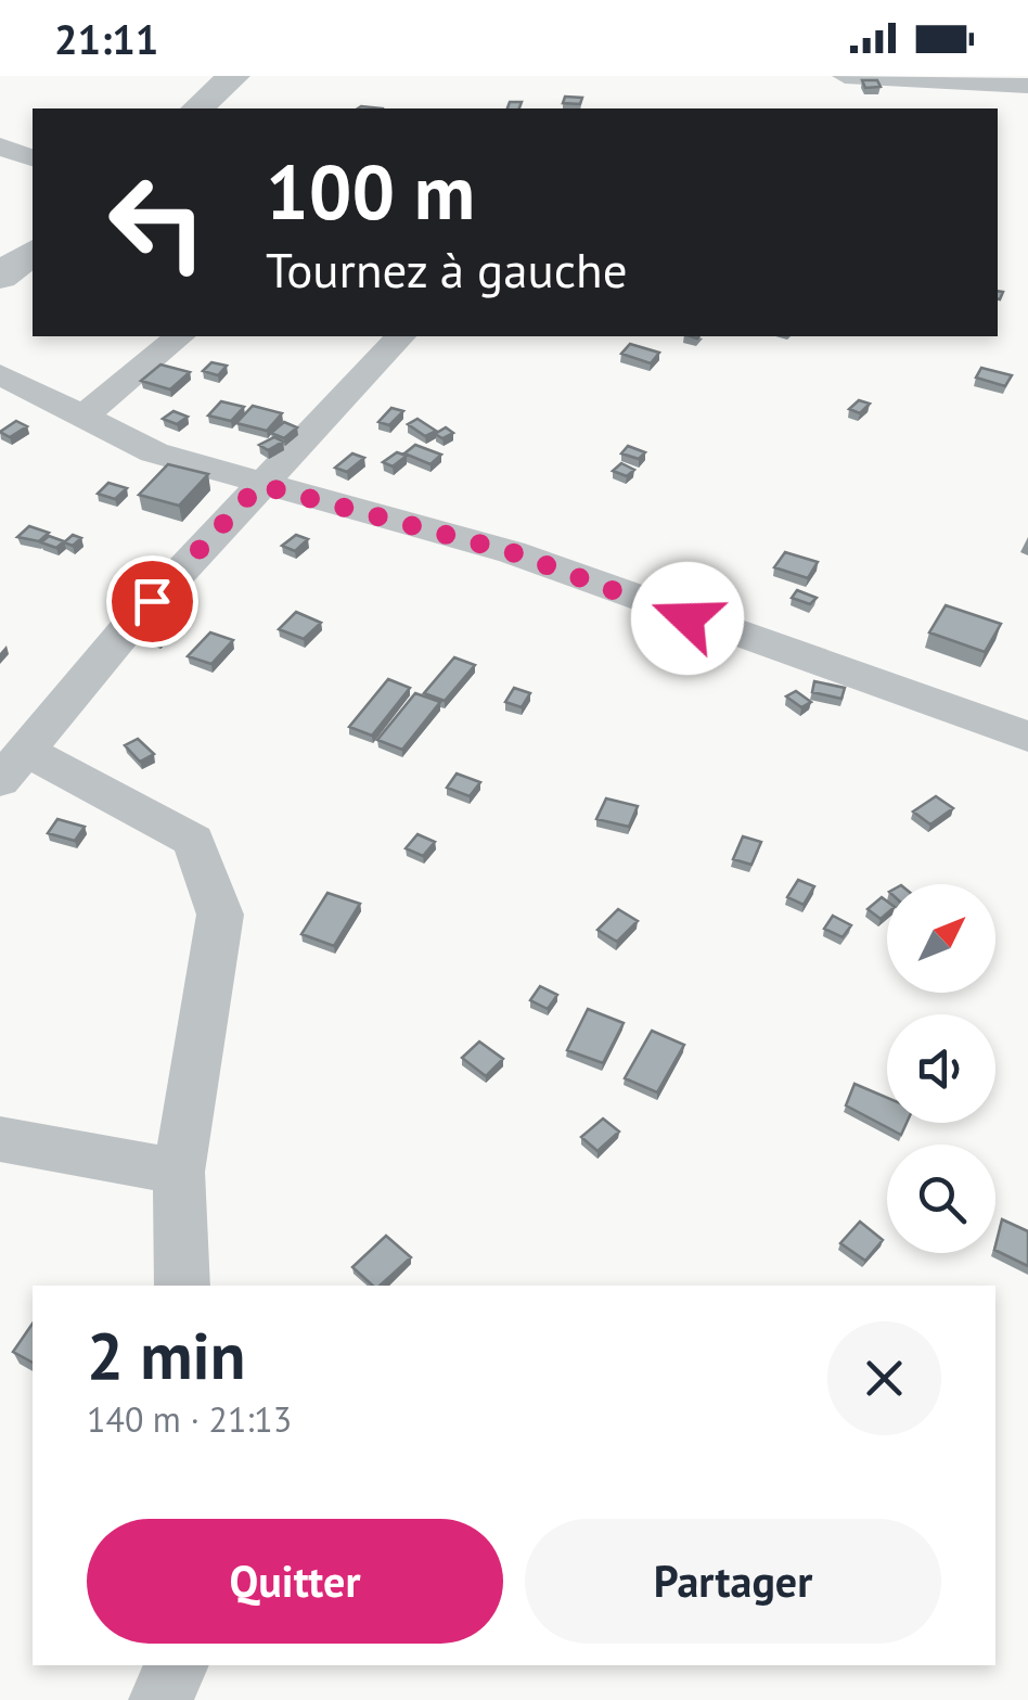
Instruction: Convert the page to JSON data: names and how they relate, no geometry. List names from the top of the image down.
{
  "north": "top right",
  "page": {
    "status": "21:11",
    "turn": ["100 m", "Tournez à gauche"],
    "heading": ["2 min", "140 m · 21:13"],
    "buttons": ["Quitter", "Partager"]
  }
}
